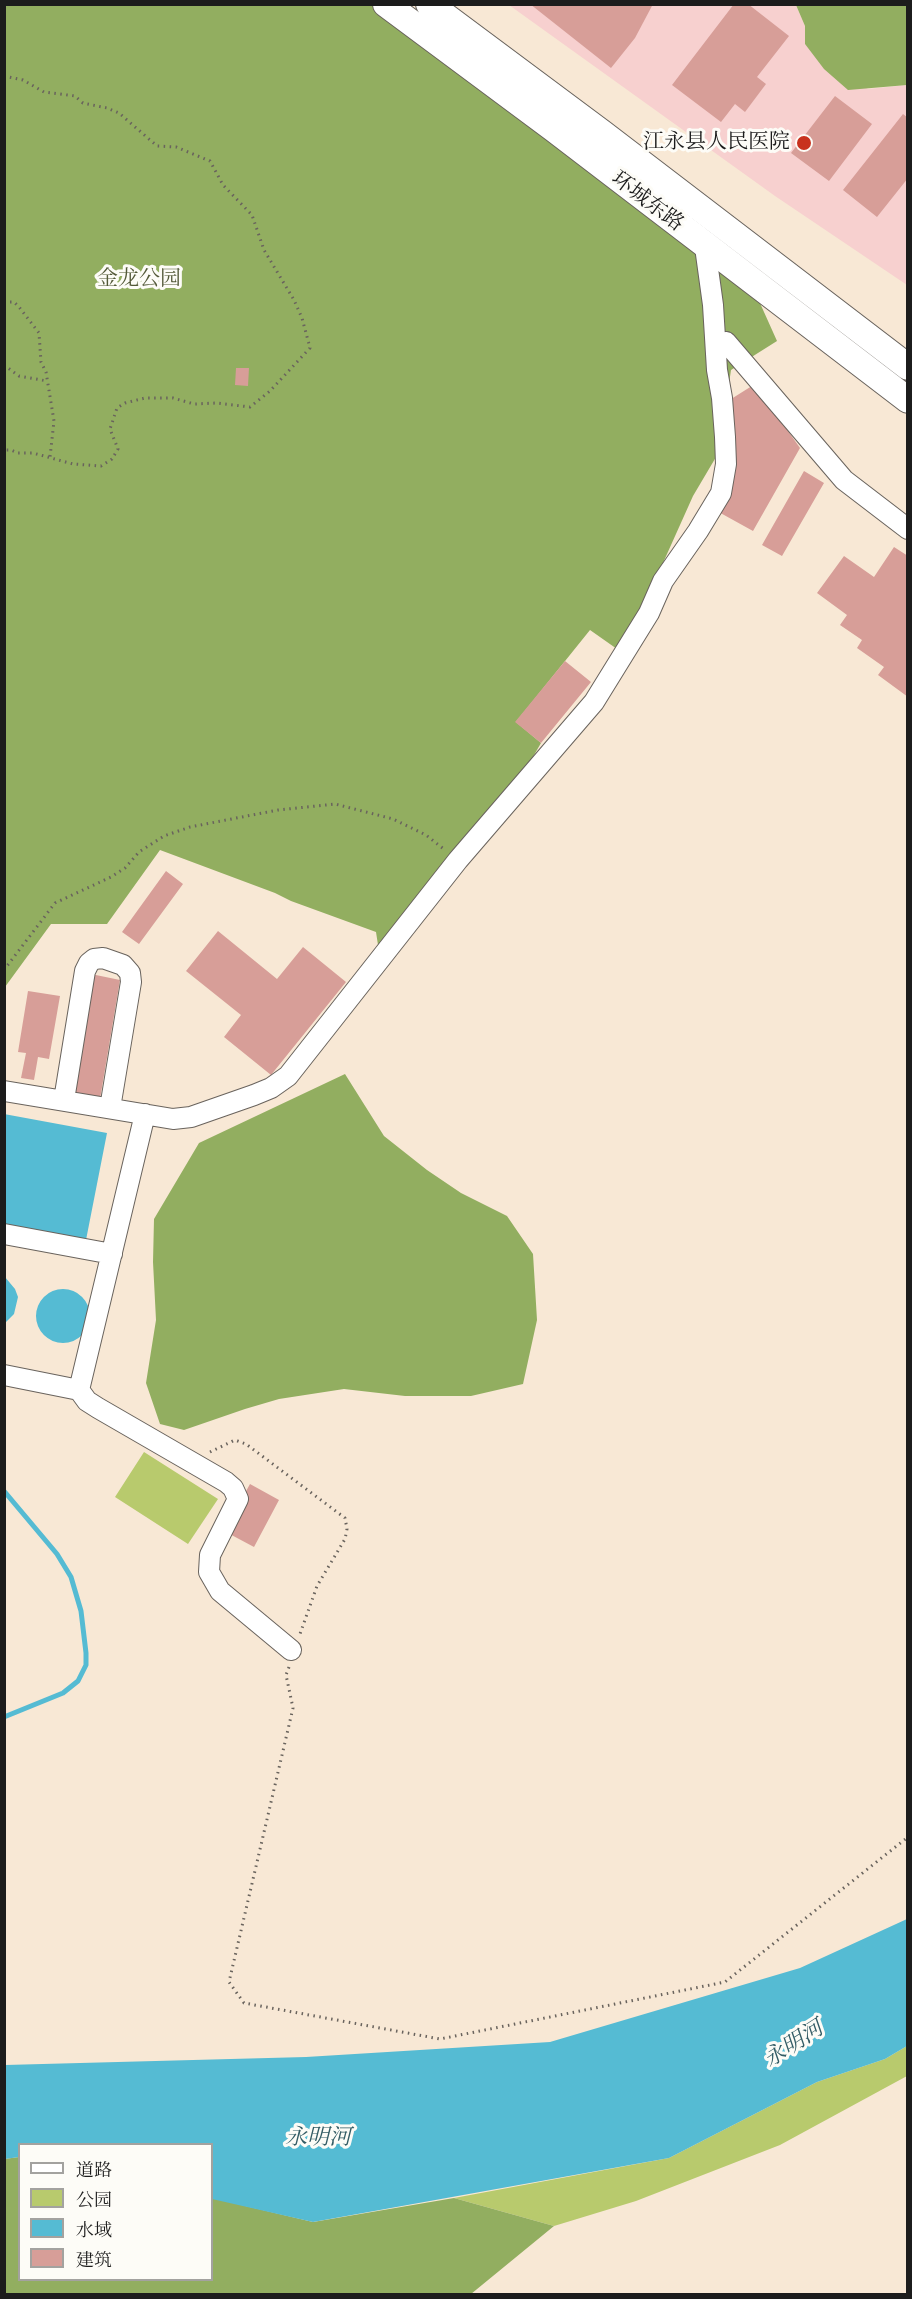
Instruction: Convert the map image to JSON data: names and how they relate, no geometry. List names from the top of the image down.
{
  "streets": {
    "main road": ["环城东路"]
  },
  "water": ["永明河"],
  "parks": ["金龙公园"],
  "places": ["江永县人民医院"],
  "legend": [
    "道路",
    "公园",
    "水域",
    "建筑"
  ]
}
